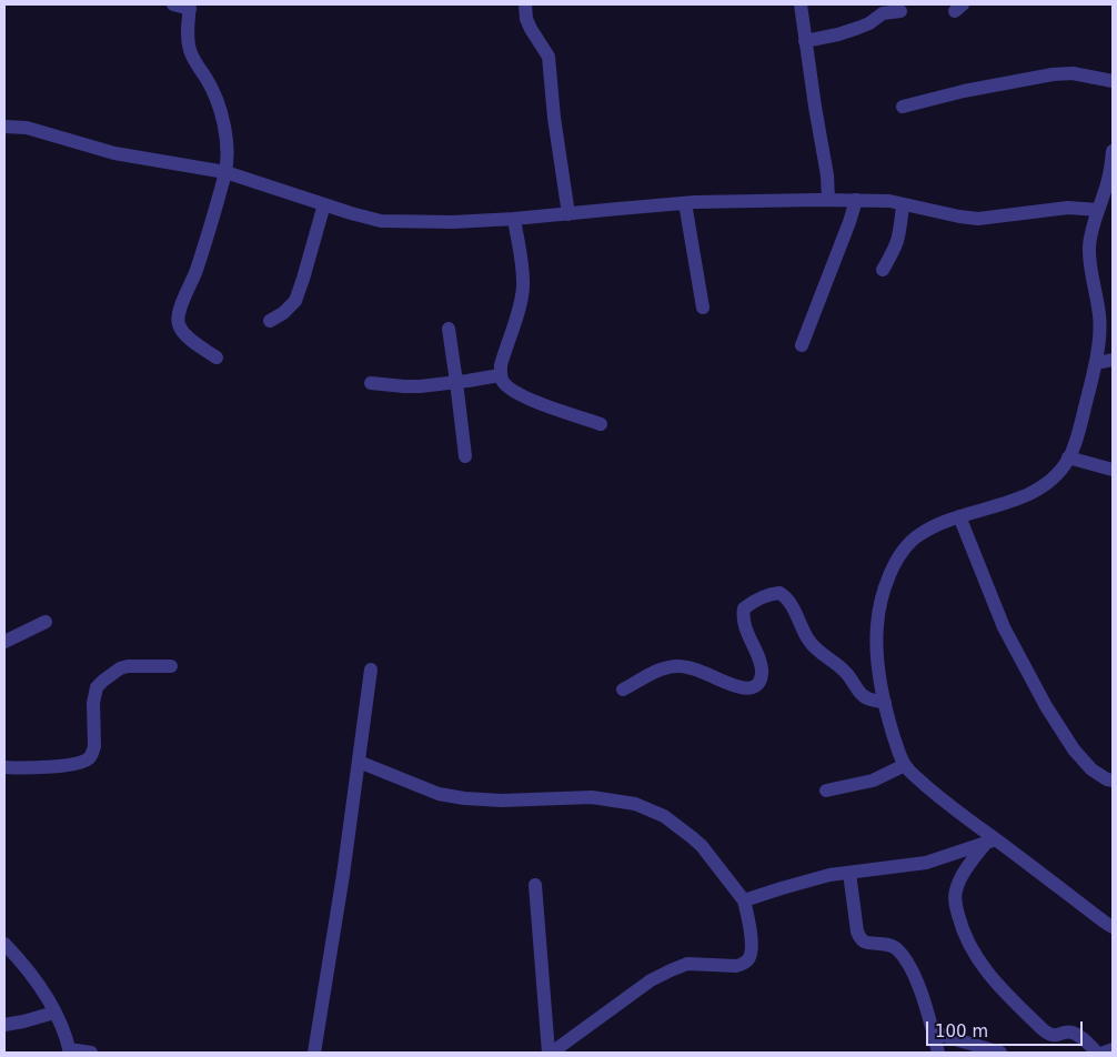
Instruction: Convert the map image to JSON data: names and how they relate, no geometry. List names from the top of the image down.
{
  "scale_bar": "100 m"
}
